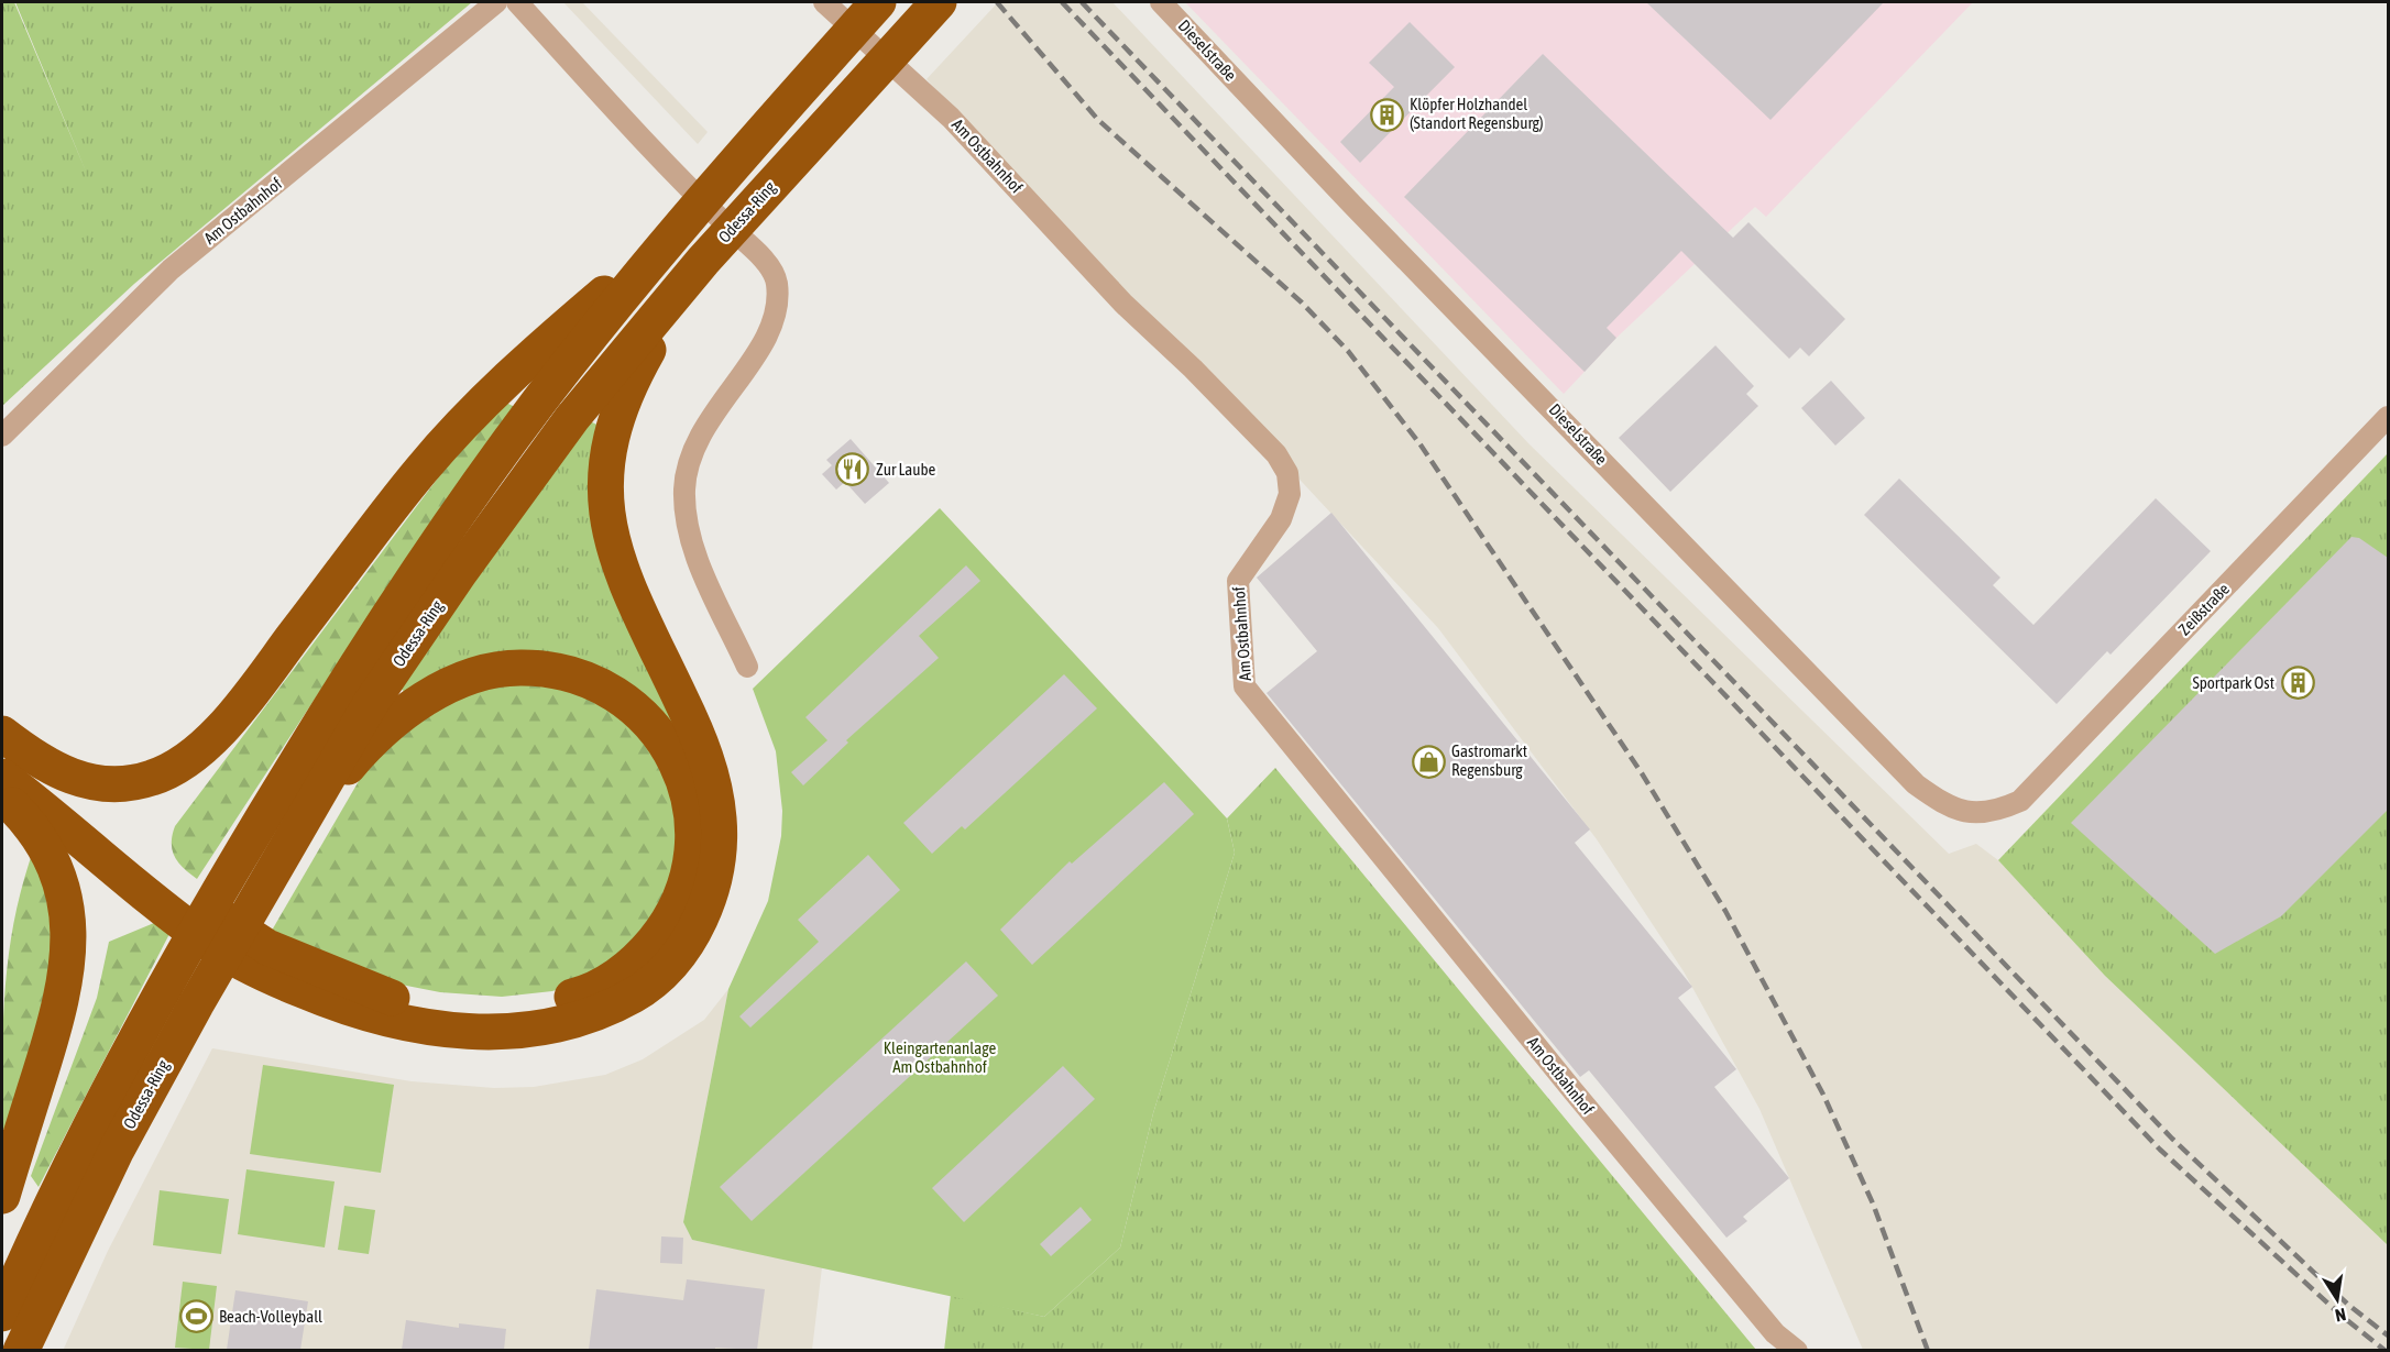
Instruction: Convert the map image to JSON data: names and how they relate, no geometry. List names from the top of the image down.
{
  "streets": {
    "highway": ["Odessa-Ring"],
    "street": ["Dieselstraße", "Am Ostbahnhof", "Zeißstraße"]
  },
  "crossings": [
    ["Dieselstraße", "Zeißstraße"]
  ],
  "parks": ["Kleingartenanlage Am Ostbahnhof"],
  "places": {
    "building": ["Klöpfer Holzhandel (Standort Regensburg)", "Sportpark Ost"],
    "restaurant": ["Zur Laube"],
    "shop": ["Gastromarkt Regensburg"],
    "sports": ["Beach-Volleyball"]
  },
  "north": "bottom"
}
